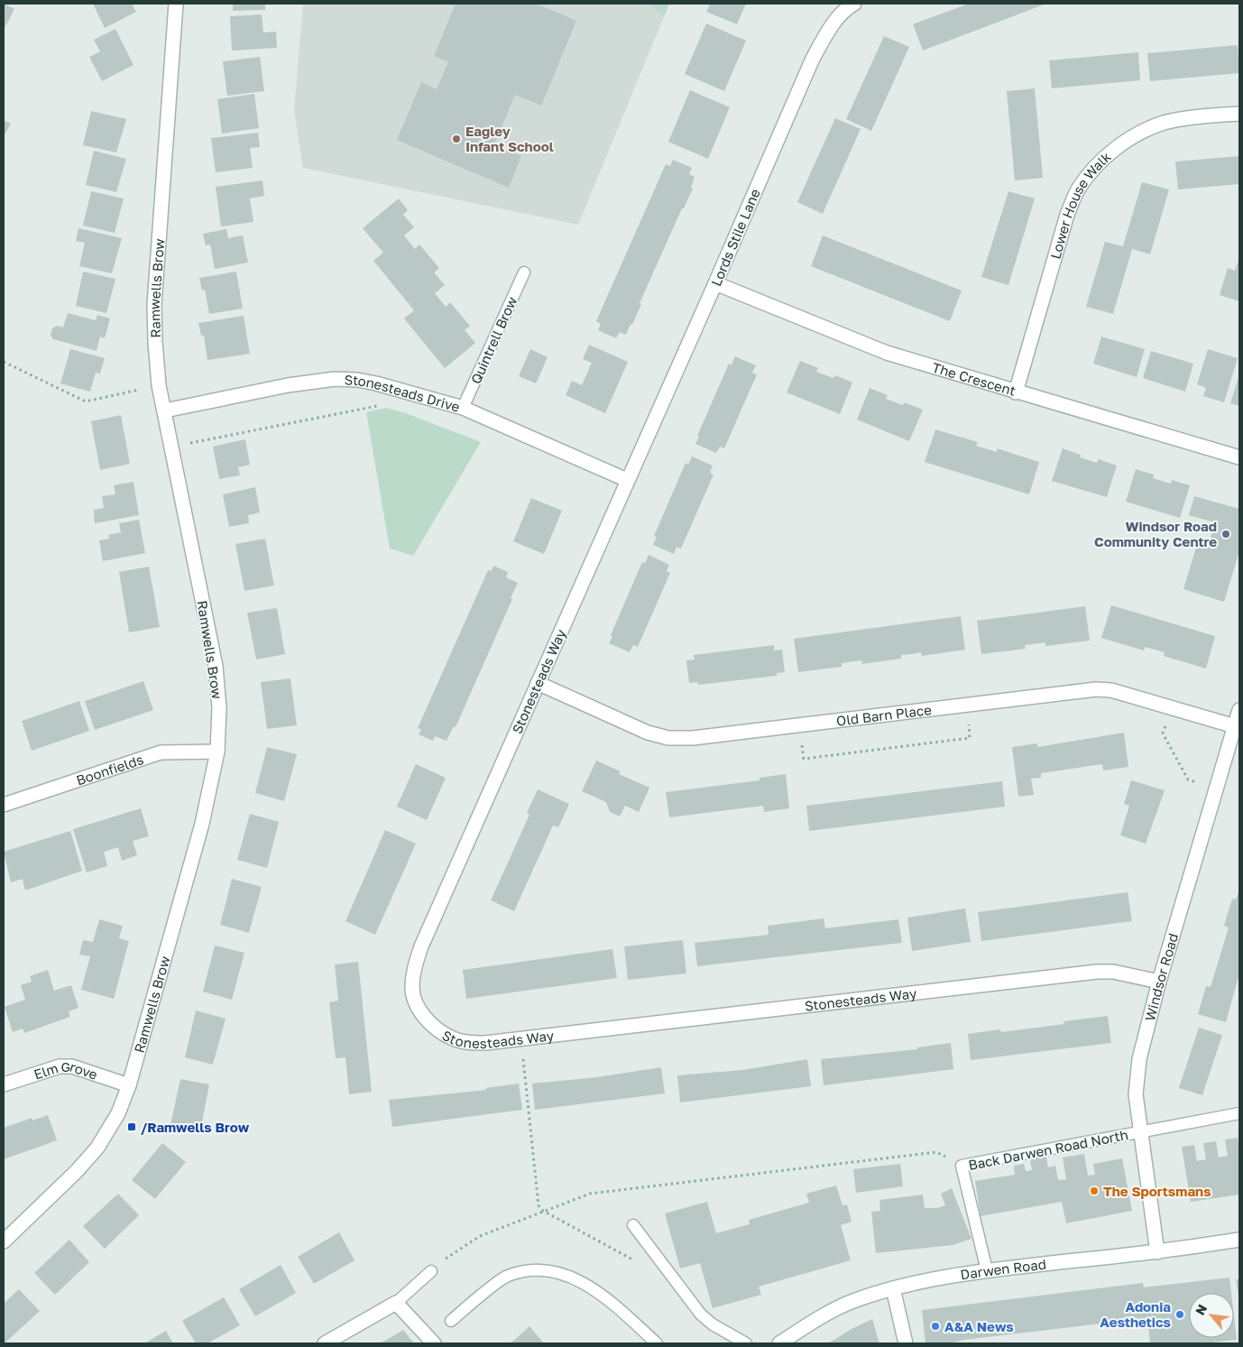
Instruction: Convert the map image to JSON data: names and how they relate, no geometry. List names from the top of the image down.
{
  "streets": {
    "street": [
      "Lower House Walk",
      "Lords Stile Lane",
      "Ramwells Brow",
      "The Crescent",
      "Stonesteads Drive",
      "Stonesteads Way",
      "Old Barn Place",
      "Boonfields",
      "Windsor Road",
      "Elm Grove",
      "Darwen Road"
    ],
    "lane": ["Quintrell Brow", "Back Darwen Road North"]
  },
  "crossings": [
    ["Lower House Walk", "The Crescent"],
    ["Lords Stile Lane", "The Crescent"],
    ["Lords Stile Lane", "Stonesteads Drive"],
    ["Lords Stile Lane", "Stonesteads Way"],
    ["Ramwells Brow", "Stonesteads Drive"],
    ["Ramwells Brow", "Boonfields"],
    ["Ramwells Brow", "Elm Grove"],
    ["Quintrell Brow", "Stonesteads Drive"],
    ["Stonesteads Drive", "Stonesteads Way"],
    ["Stonesteads Way", "Old Barn Place"],
    ["Stonesteads Way", "Windsor Road"],
    ["Old Barn Place", "Windsor Road"],
    ["Windsor Road", "Back Darwen Road North"],
    ["Windsor Road", "Darwen Road"],
    ["Back Darwen Road North", "Darwen Road"]
  ],
  "places": {
    "other": [
      "Eagley Infant School",
      "Windsor Road Community Centre",
      "The Sportsmans",
      "Adonia Aesthetics",
      "A&A News"
    ],
    "transit": ["/Ramwells Brow"]
  },
  "north": "top left"
}
